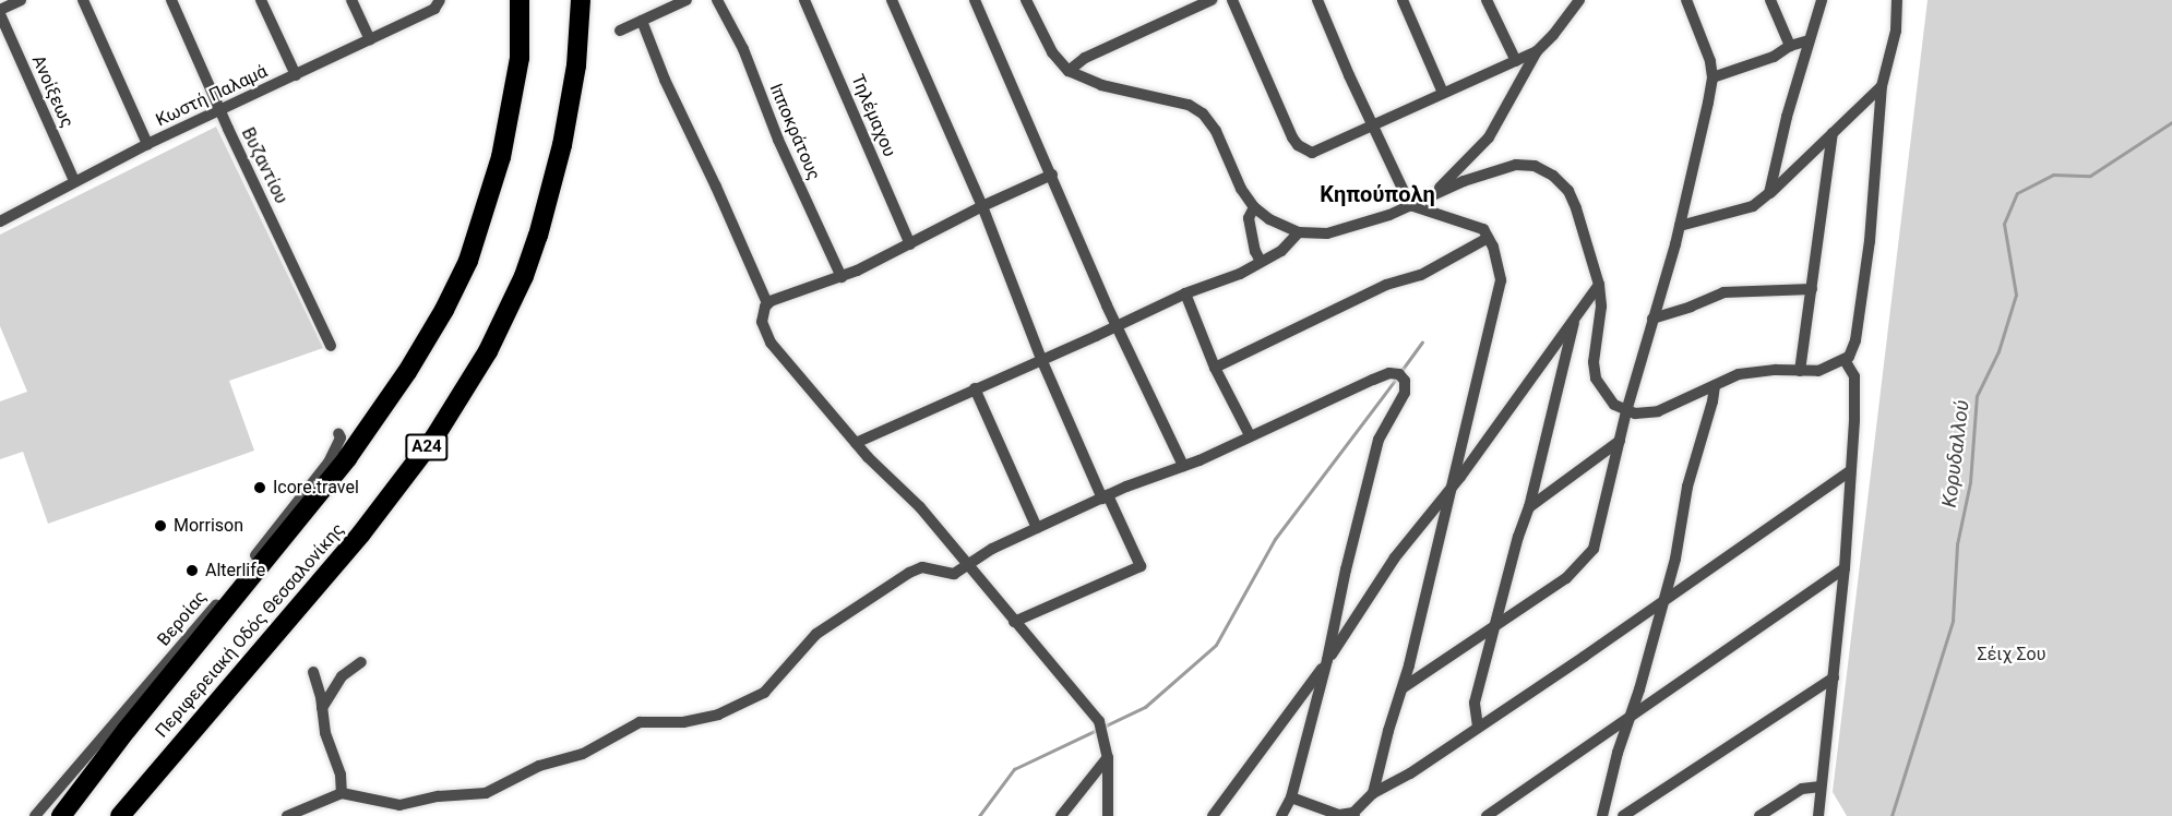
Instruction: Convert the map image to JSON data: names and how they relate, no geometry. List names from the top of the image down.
{
  "streets": {
    "highway": ["Α24", "Περιφερειακή Οδός Θεσσαλονίκης"],
    "street": [
      "Ανοίξεως",
      "Κωστή Παλαμά",
      "Τηλέμαχου",
      "Ιπποκράτους",
      "Βυζαντίου",
      "Βεροίας"
    ]
  },
  "crossings": [
    ["Ανοίξεως", "Κωστή Παλαμά"],
    ["Κωστή Παλαμά", "Βυζαντίου"]
  ],
  "districts": ["Κηπούπολη"],
  "water": ["Κορυδαλλού"],
  "parks": ["Σέιχ Σου"],
  "places": ["Icore.travel", "Morrison", "Alterlife"]
}
